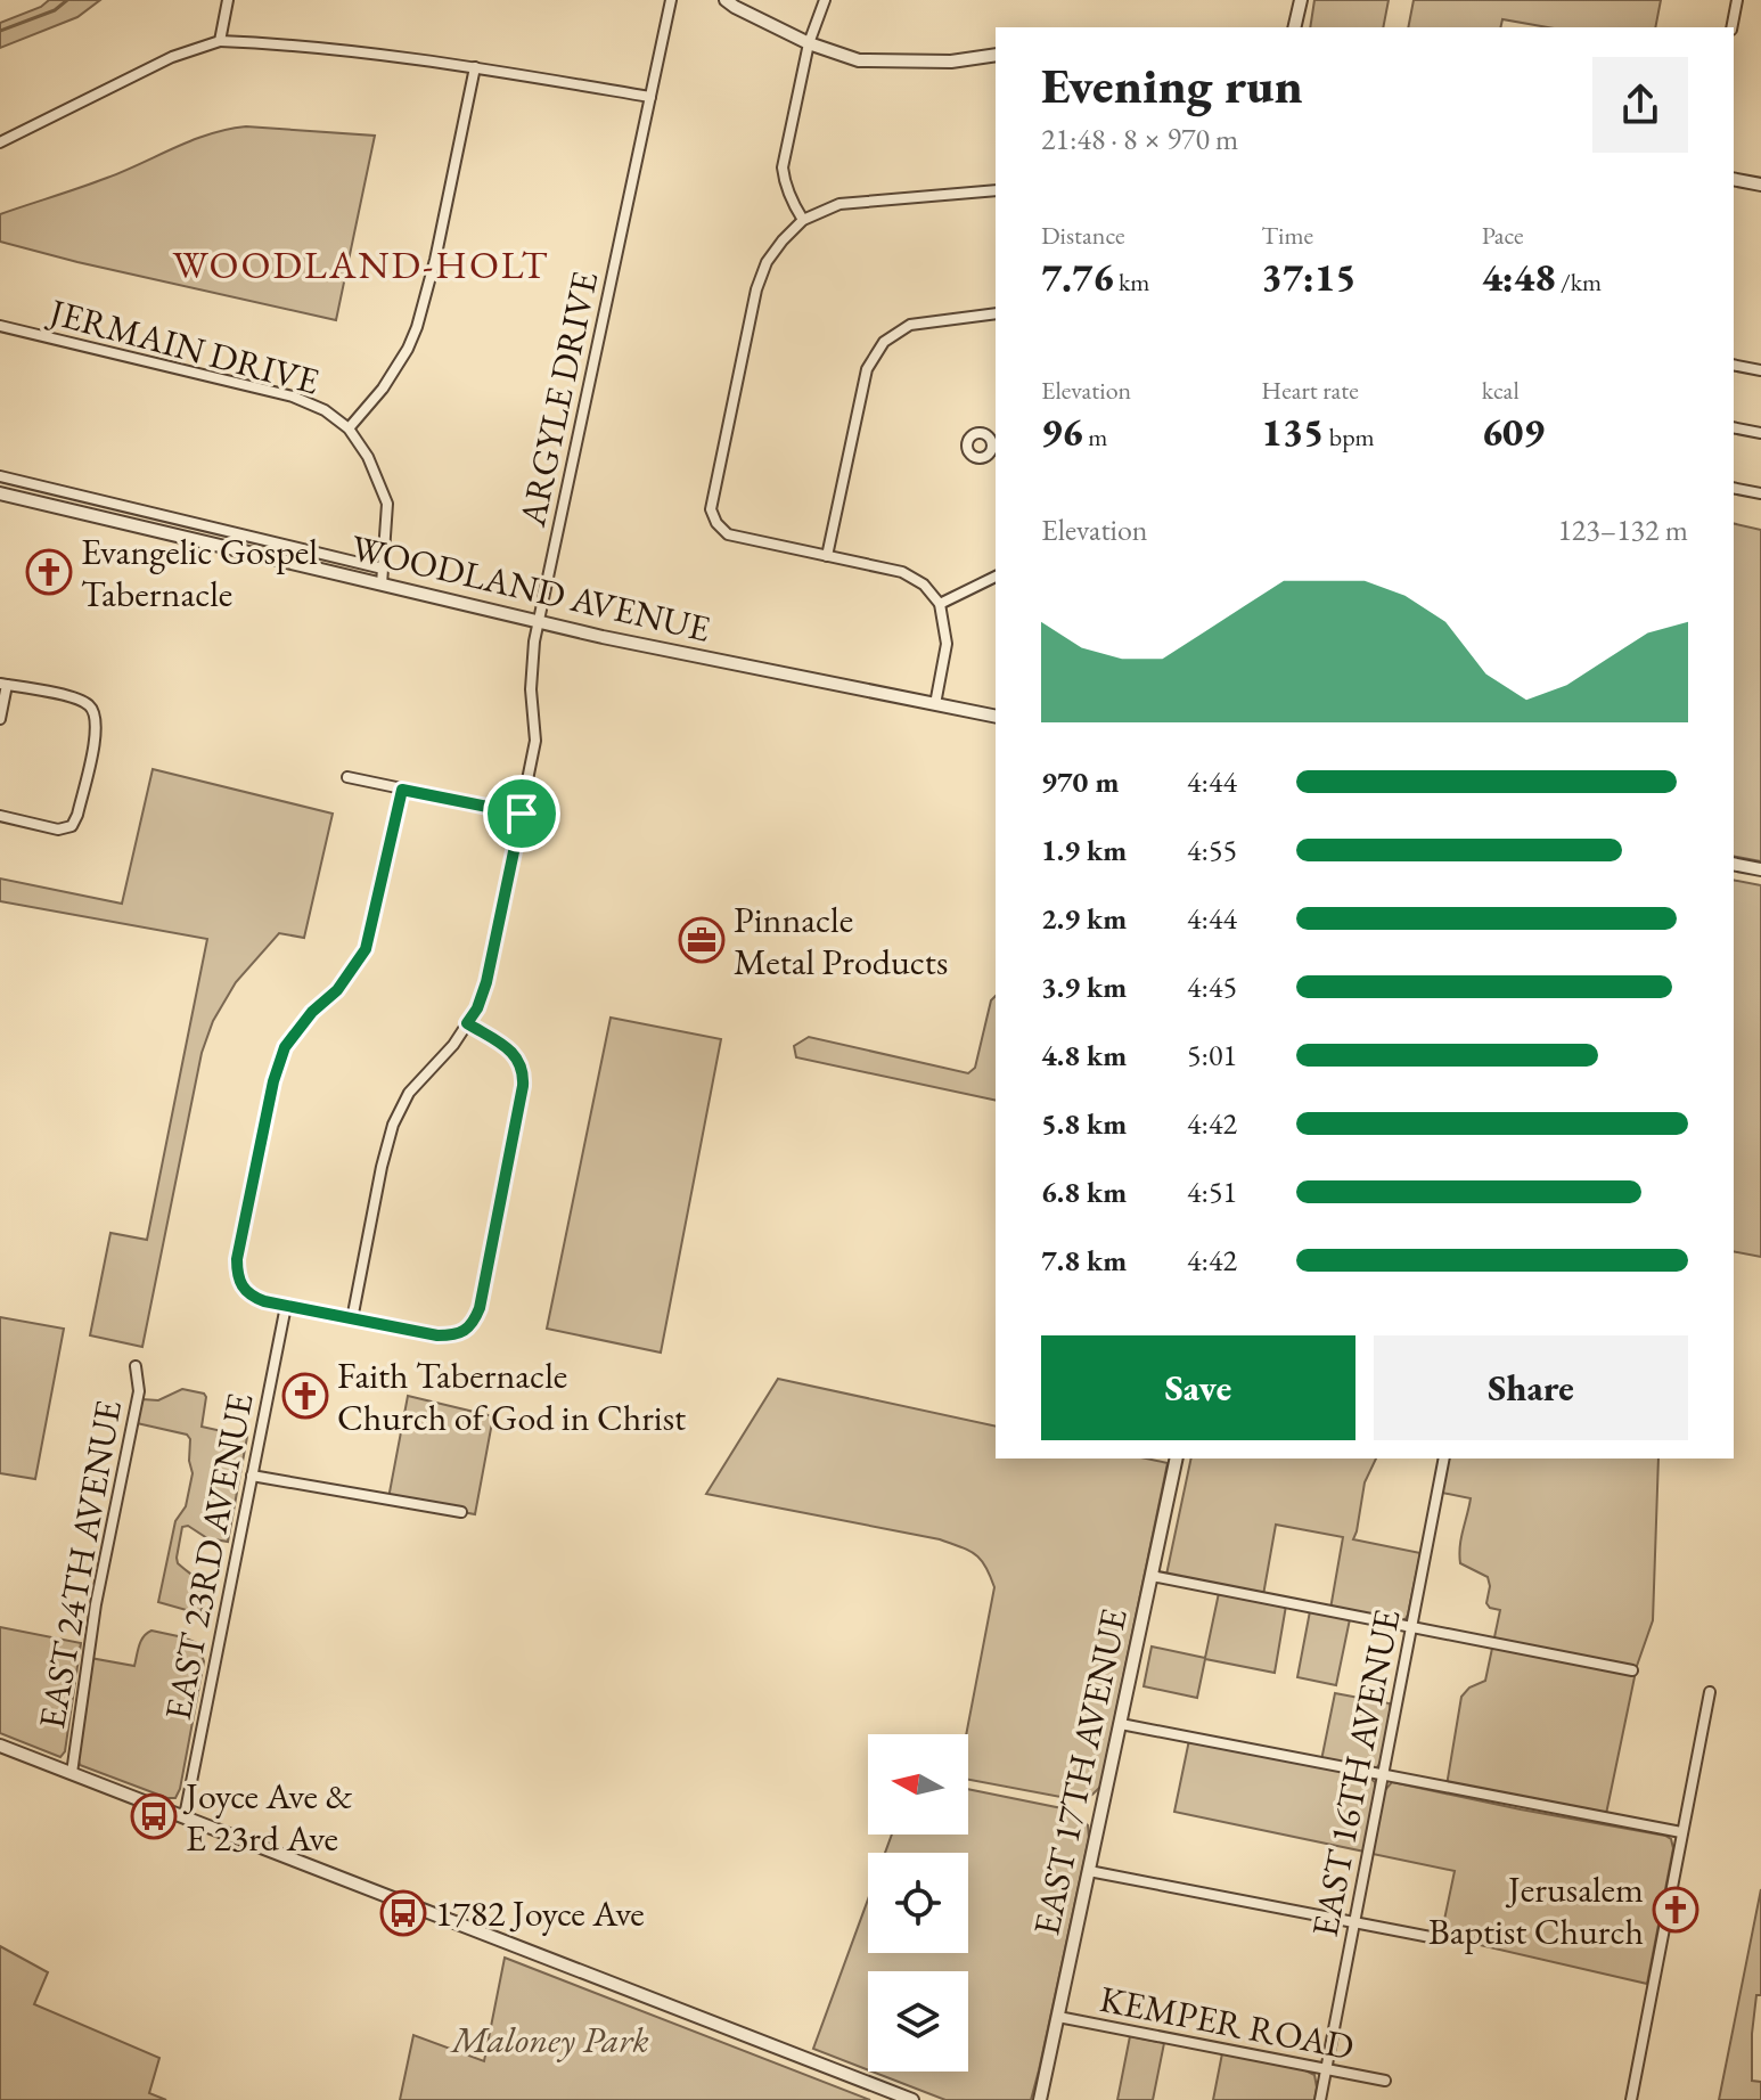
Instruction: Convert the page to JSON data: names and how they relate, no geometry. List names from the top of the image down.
{
  "streets": {
    "street": [
      "JERMAIN DRIVE",
      "ARGYLE DRIVE",
      "WOODLAND AVENUE",
      "EAST 23RD AVENUE",
      "EAST 24TH AVENUE",
      "EAST 17TH AVENUE",
      "EAST 16TH AVENUE",
      "KEMPER ROAD"
    ]
  },
  "crossings": [
    ["JERMAIN DRIVE", "WOODLAND AVENUE"],
    ["ARGYLE DRIVE", "WOODLAND AVENUE"],
    ["EAST 17TH AVENUE", "KEMPER ROAD"],
    ["EAST 16TH AVENUE", "KEMPER ROAD"]
  ],
  "districts": ["WOODLAND-HOLT"],
  "parks": ["Maloney Park"],
  "places": {
    "church": ["Evangelic Gospel Tabernacle", "Faith Tabernacle Church of God in Christ", "Jerusalem Baptist Church"],
    "office": ["Pinnacle Metal Products"],
    "bus stop": ["Joyce Ave & E 23rd Ave", "1782 Joyce Ave"]
  },
  "north": "left",
  "page": {
    "heading": ["Evening run", "21:48 · 8 × 970 m"],
    "stats": [
      ["Distance", "7.76 km"],
      ["Time", "37:15"],
      ["Pace", "4:48 /km"],
      ["Elevation", "96 m"],
      ["Heart rate", "135 bpm"],
      ["kcal", "609"]
    ],
    "chart": ["Elevation", "123–132 m"],
    "list": [
      {
        "name": "970 m",
        "note": "4:44"
      },
      {
        "name": "1.9 km",
        "note": "4:55"
      },
      {
        "name": "2.9 km",
        "note": "4:44"
      },
      {
        "name": "3.9 km",
        "note": "4:45"
      },
      {
        "name": "4.8 km",
        "note": "5:01"
      },
      {
        "name": "5.8 km",
        "note": "4:42"
      },
      {
        "name": "6.8 km",
        "note": "4:51"
      },
      {
        "name": "7.8 km",
        "note": "4:42"
      }
    ],
    "buttons": ["Save", "Share"]
  }
}
